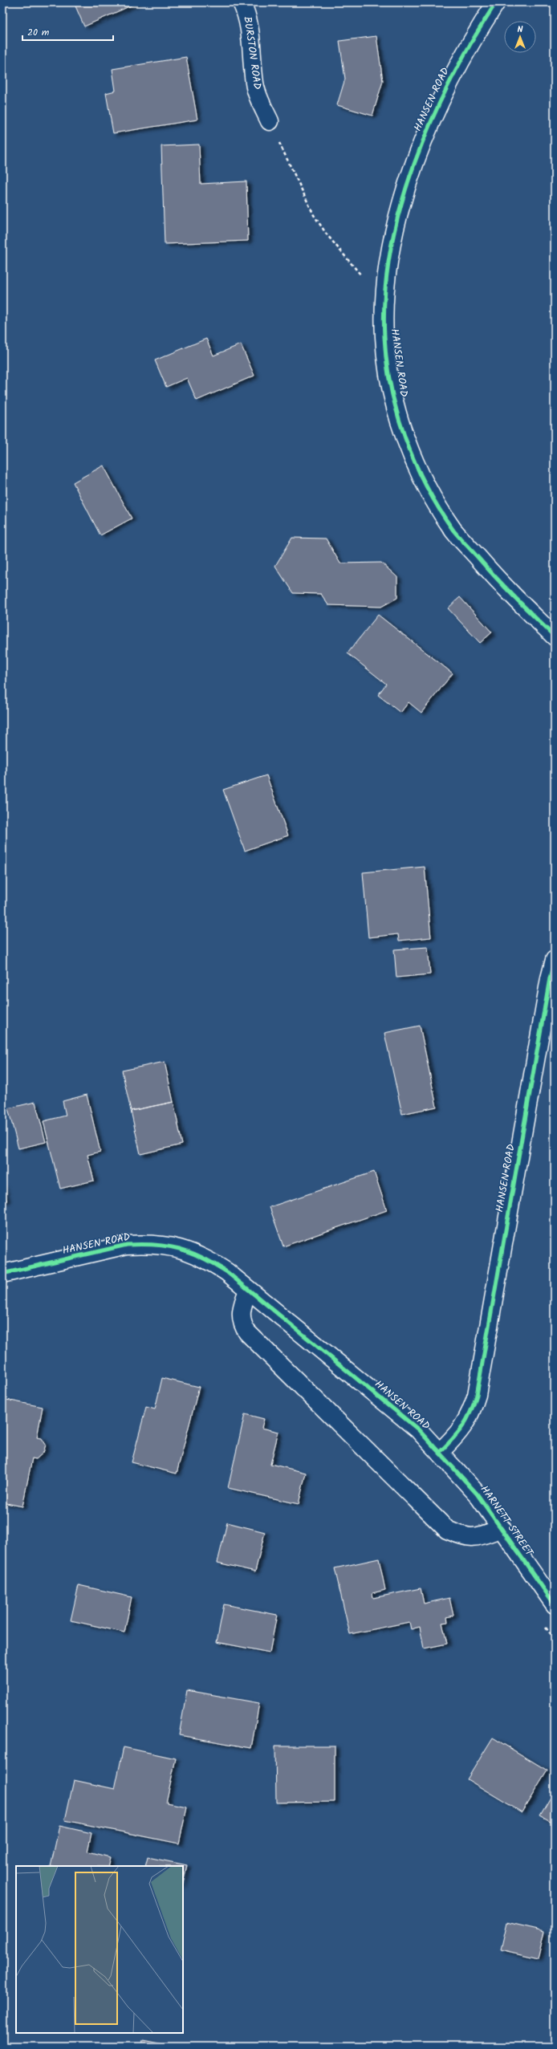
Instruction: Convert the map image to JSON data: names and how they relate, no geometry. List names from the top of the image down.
{
  "streets": {
    "street": ["BURSTON ROAD", "HANSEN ROAD", "HARNETT STREET"]
  },
  "crossings": [
    ["HANSEN ROAD", "HARNETT STREET"]
  ],
  "scale_bar": "20 m",
  "north": "top"
}
